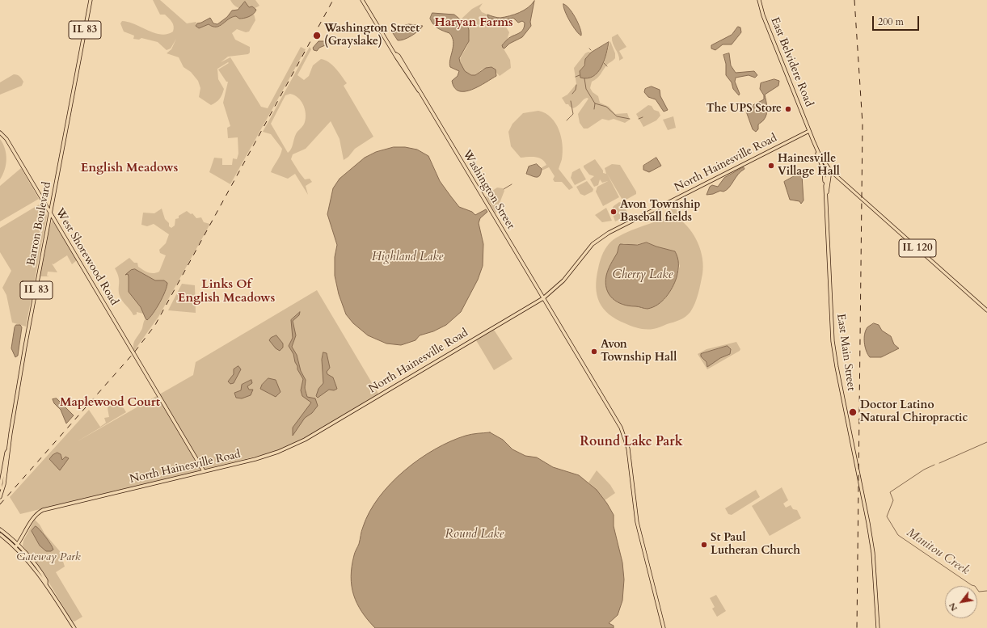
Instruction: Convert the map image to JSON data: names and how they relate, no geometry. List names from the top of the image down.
{
  "streets": {
    "main road": [
      "IL 83",
      "East Belvidere Road",
      "North Hainesville Road",
      "Washington Street",
      "Barron Boulevard",
      "IL 120",
      "West Shorewood Road",
      "East Main Street"
    ]
  },
  "crossings": [
    ["East Belvidere Road", "North Hainesville Road"],
    ["East Belvidere Road", "IL 120"],
    ["North Hainesville Road", "Washington Street"],
    ["North Hainesville Road", "IL 120"],
    ["North Hainesville Road", "West Shorewood Road"],
    ["Barron Boulevard", "West Shorewood Road"],
    ["IL 120", "East Main Street"]
  ],
  "districts": [
    "Haryan Farms",
    "English Meadows",
    "Links Of English Meadows",
    "Maplewood Court",
    "Round Lake Park"
  ],
  "water": [
    "Highland Lake",
    "Cherry Lake",
    "Round Lake",
    "Manitou Creek"
  ],
  "parks": ["Gateway Park"],
  "places": [
    "Washington Street (Grayslake)",
    "The UPS Store",
    "Hainesville Village Hall",
    "Avon Township Baseball fields",
    "Avon Township Hall",
    "Doctor Latino Natural Chiropractic",
    "St Paul Lutheran Church"
  ],
  "scale_bar": "200 m",
  "north": "bottom left"
}
